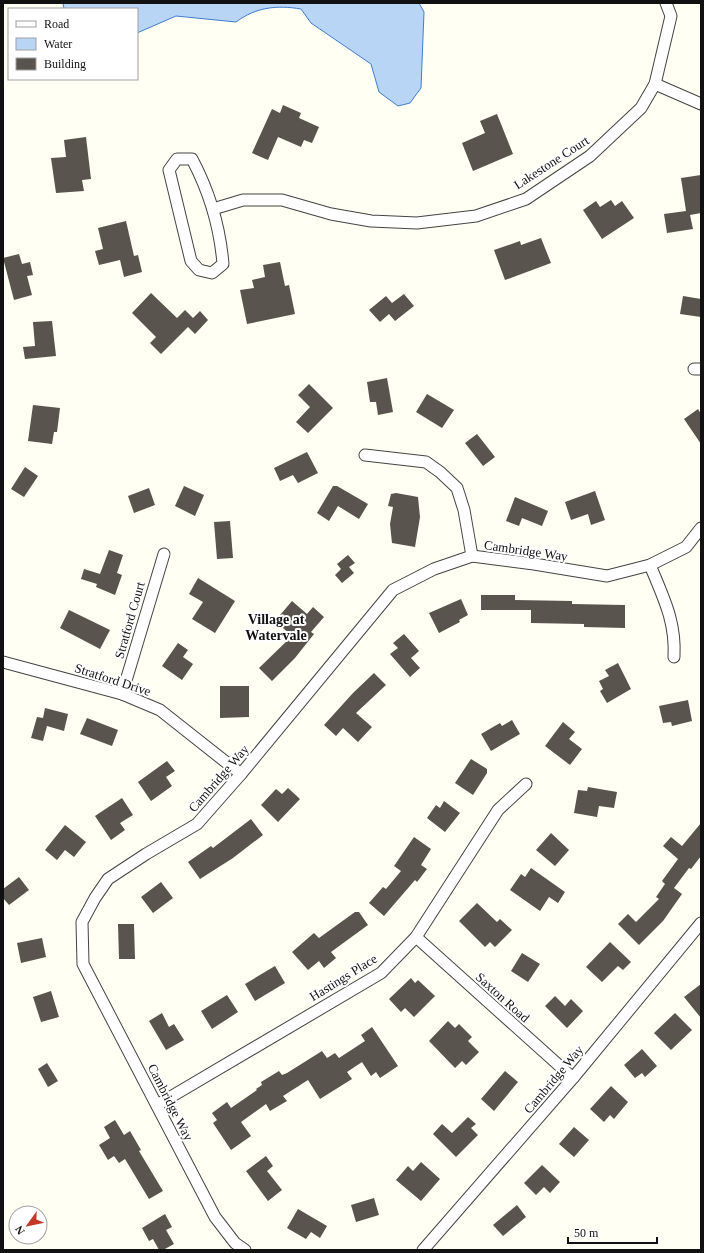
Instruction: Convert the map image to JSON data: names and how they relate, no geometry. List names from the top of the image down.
{
  "streets": {
    "street": [
      "Lakestone Court",
      "Cambridge Way",
      "Stratford Court",
      "Stratford Drive",
      "Hastings Place",
      "Saxton Road"
    ]
  },
  "crossings": [
    ["Cambridge Way", "Stratford Drive"],
    ["Cambridge Way", "Hastings Place"],
    ["Cambridge Way", "Saxton Road"],
    ["Stratford Court", "Stratford Drive"],
    ["Hastings Place", "Saxton Road"]
  ],
  "districts": ["Village at Watervale"],
  "legend": ["Road", "Water", "Building"],
  "scale_bar": "50 m",
  "north": "bottom left"
}
